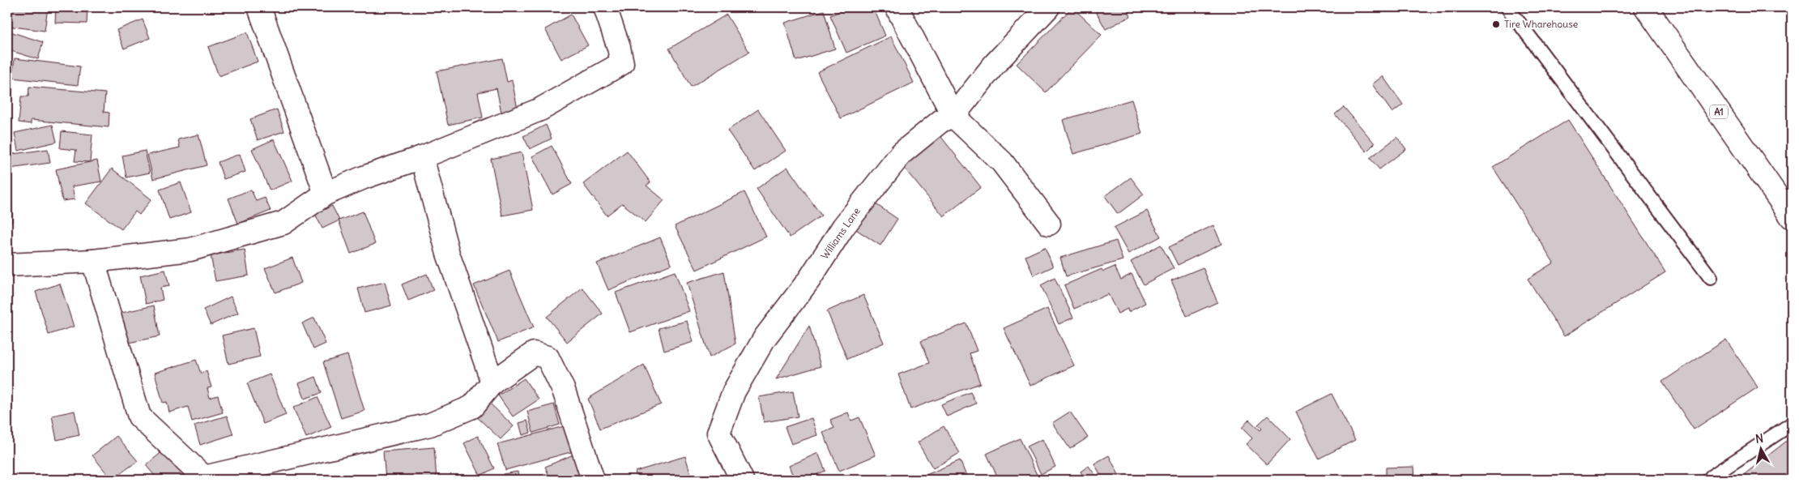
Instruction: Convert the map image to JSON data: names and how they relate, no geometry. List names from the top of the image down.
{
  "streets": {
    "street": ["A1", "Williams Lane"]
  },
  "places": ["Tire Wharehouse"],
  "north": "top"
}
